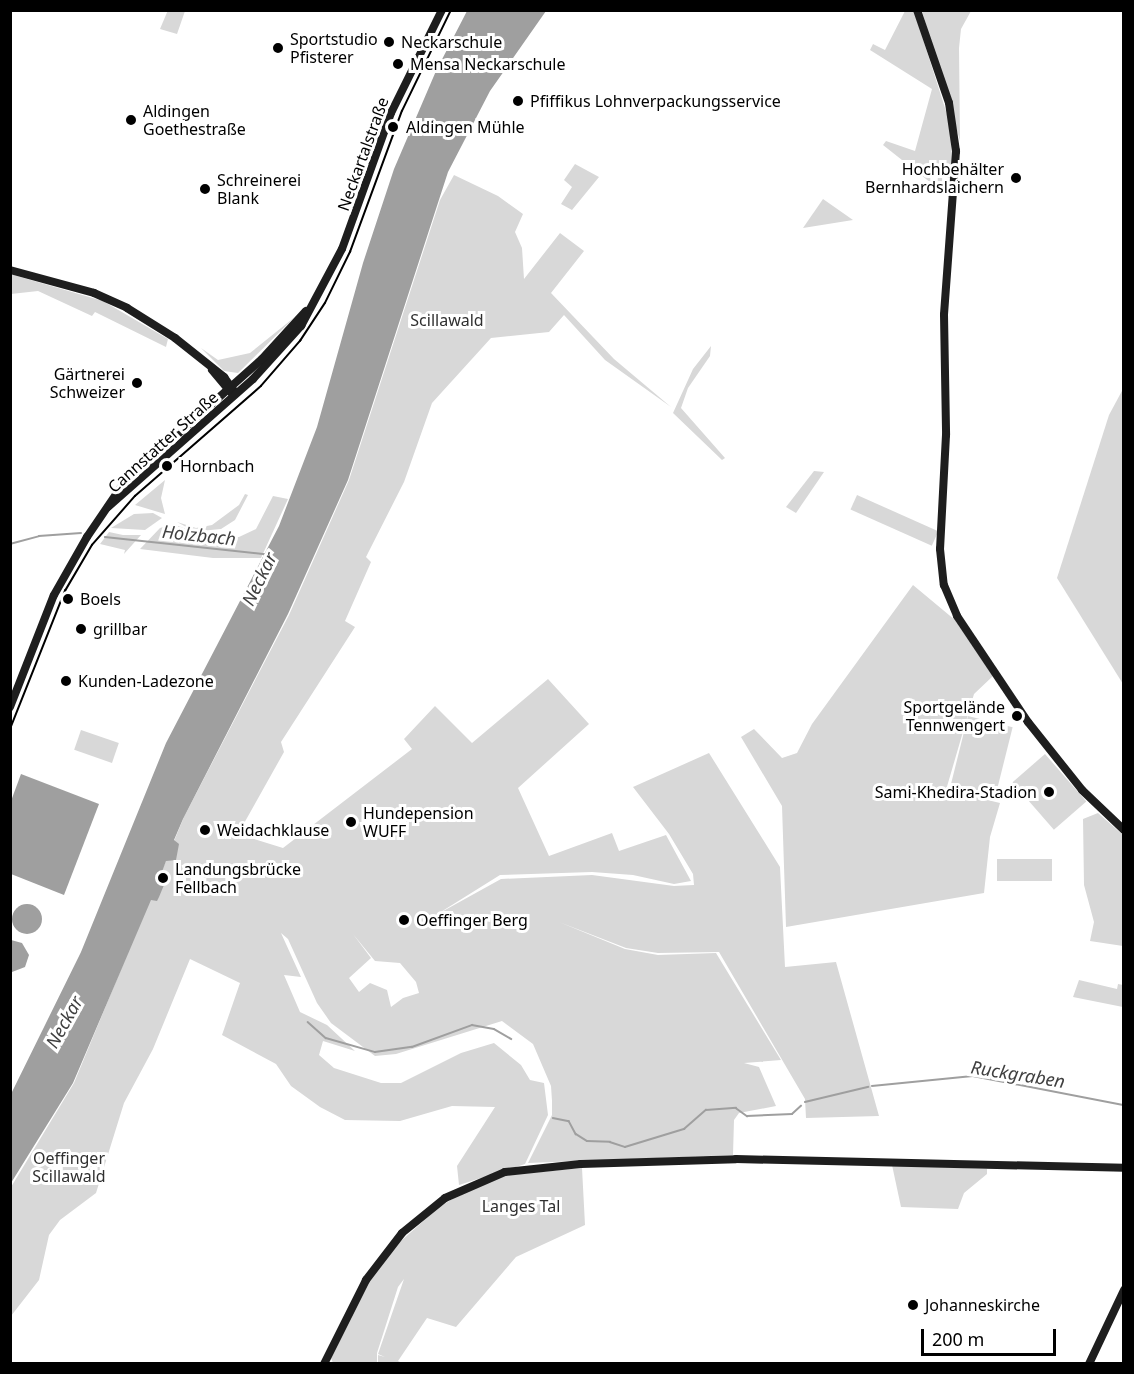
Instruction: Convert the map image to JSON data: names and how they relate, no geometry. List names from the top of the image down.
{
  "streets": {
    "main road": ["Neckartalstraße", "Cannstatter Straße"]
  },
  "crossings": [
    ["Neckartalstraße", "Cannstatter Straße"]
  ],
  "water": ["Holzbach", "Neckar", "Ruckgraben"],
  "parks": ["Scillawald", "Oeffinger Scillawald", "Langes Tal"],
  "places": [
    "Neckarschule",
    "Sportstudio Pfisterer",
    "Mensa Neckarschule",
    "Pfiffikus Lohnverpackungsservice",
    "Aldingen Goethestraße",
    "Aldingen Mühle",
    "Hochbehälter Bernhardslaichern",
    "Schreinerei Blank",
    "Gärtnerei Schweizer",
    "Hornbach",
    "Boels",
    "grillbar",
    "Kunden-Ladezone",
    "Sportgelände Tennwengert",
    "Sami-Khedira-Stadion",
    "Hundepension WUFF",
    "Weidachklause",
    "Landungsbrücke Fellbach",
    "Oeffinger Berg",
    "Johanneskirche"
  ],
  "scale_bar": "200 m"
}
